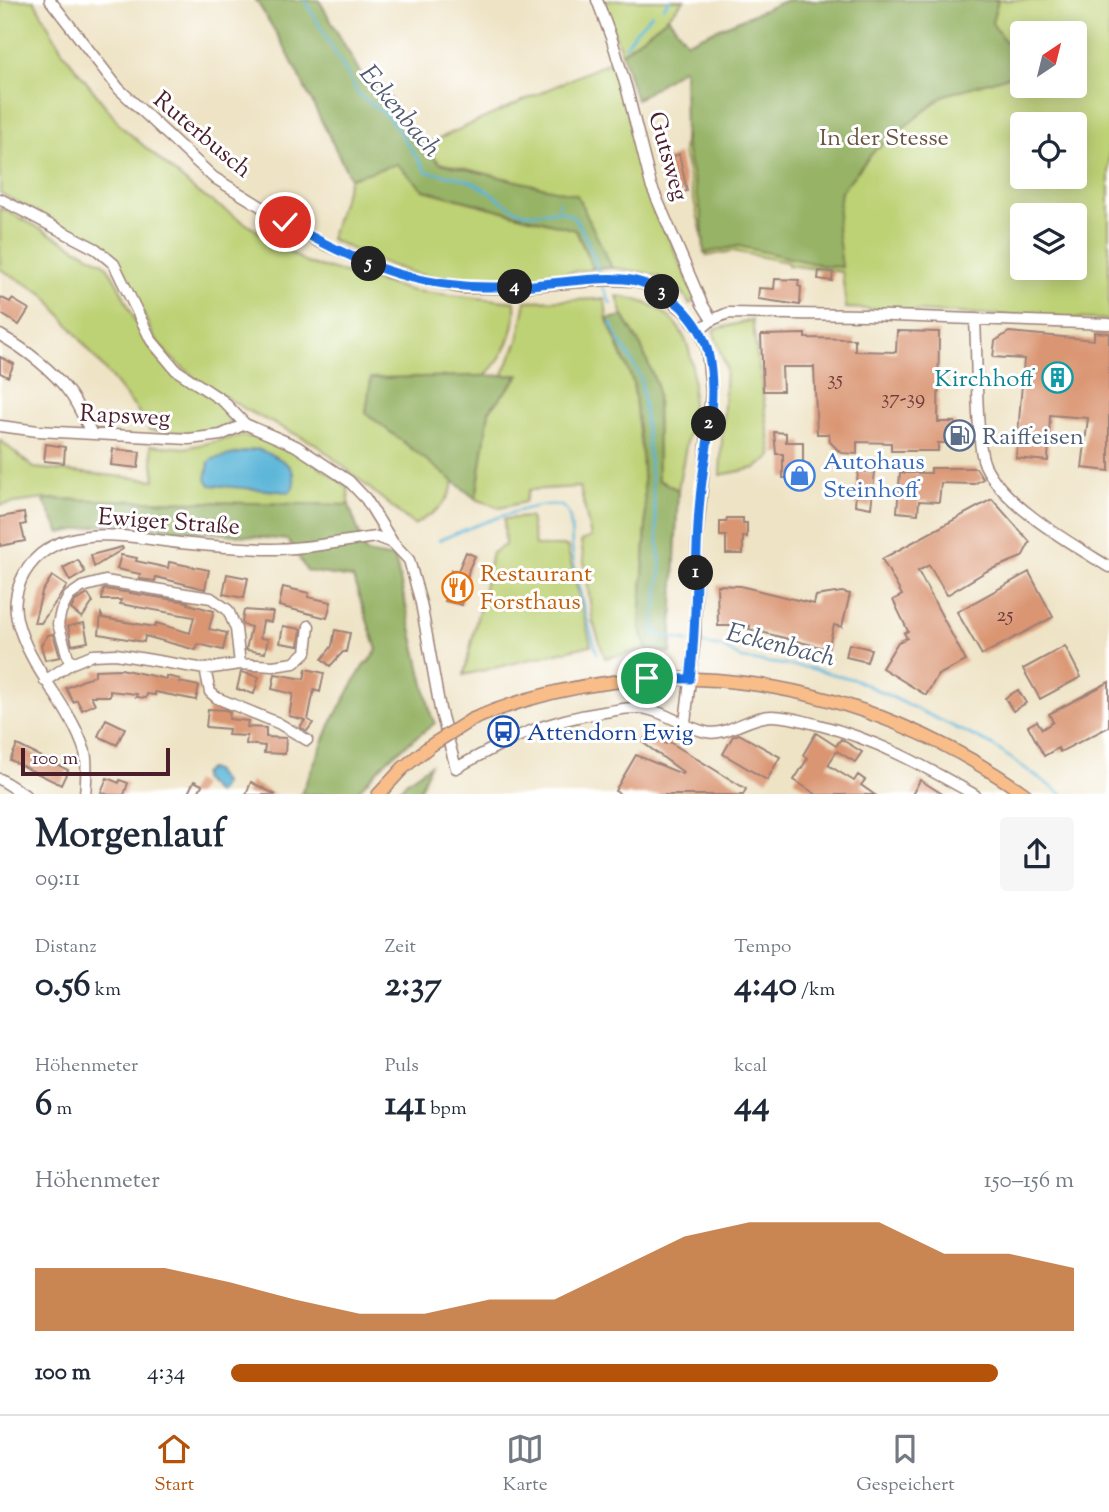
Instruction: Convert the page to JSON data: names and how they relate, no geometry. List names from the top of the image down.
{
  "streets": {
    "street": [
      "Ruterbusch",
      "Gutsweg",
      "Rapsweg",
      "Ewiger Straße"
    ]
  },
  "water": ["Eckenbach"],
  "parks": ["In der Stesse"],
  "places": {
    "building": ["Kirchhoff"],
    "fuel station": ["Raiffeisen"],
    "shop": ["Autohaus Steinhoff"],
    "restaurant": ["Restaurant Forsthaus"],
    "bus stop": ["Attendorn Ewig"]
  },
  "house_numbers": ["35", "37-39", "25"],
  "scale_bar": "100 m",
  "north": "top right",
  "page": {
    "pins": [
      "5",
      "4",
      "3",
      "2",
      "1"
    ],
    "scale": "100 m",
    "heading": ["Morgenlauf", "09:11"],
    "stats": [
      ["Distanz", "0.56 km"],
      ["Zeit", "2:37"],
      ["Tempo", "4:40 /km"],
      ["Höhenmeter", "6 m"],
      ["Puls", "141 bpm"],
      ["kcal", "44"]
    ],
    "chart": ["Höhenmeter", "150–156 m"],
    "list": [
      {
        "name": "100 m",
        "note": "4:34"
      }
    ],
    "tabs": ["Start", "Karte", "Gespeichert"]
  }
}
